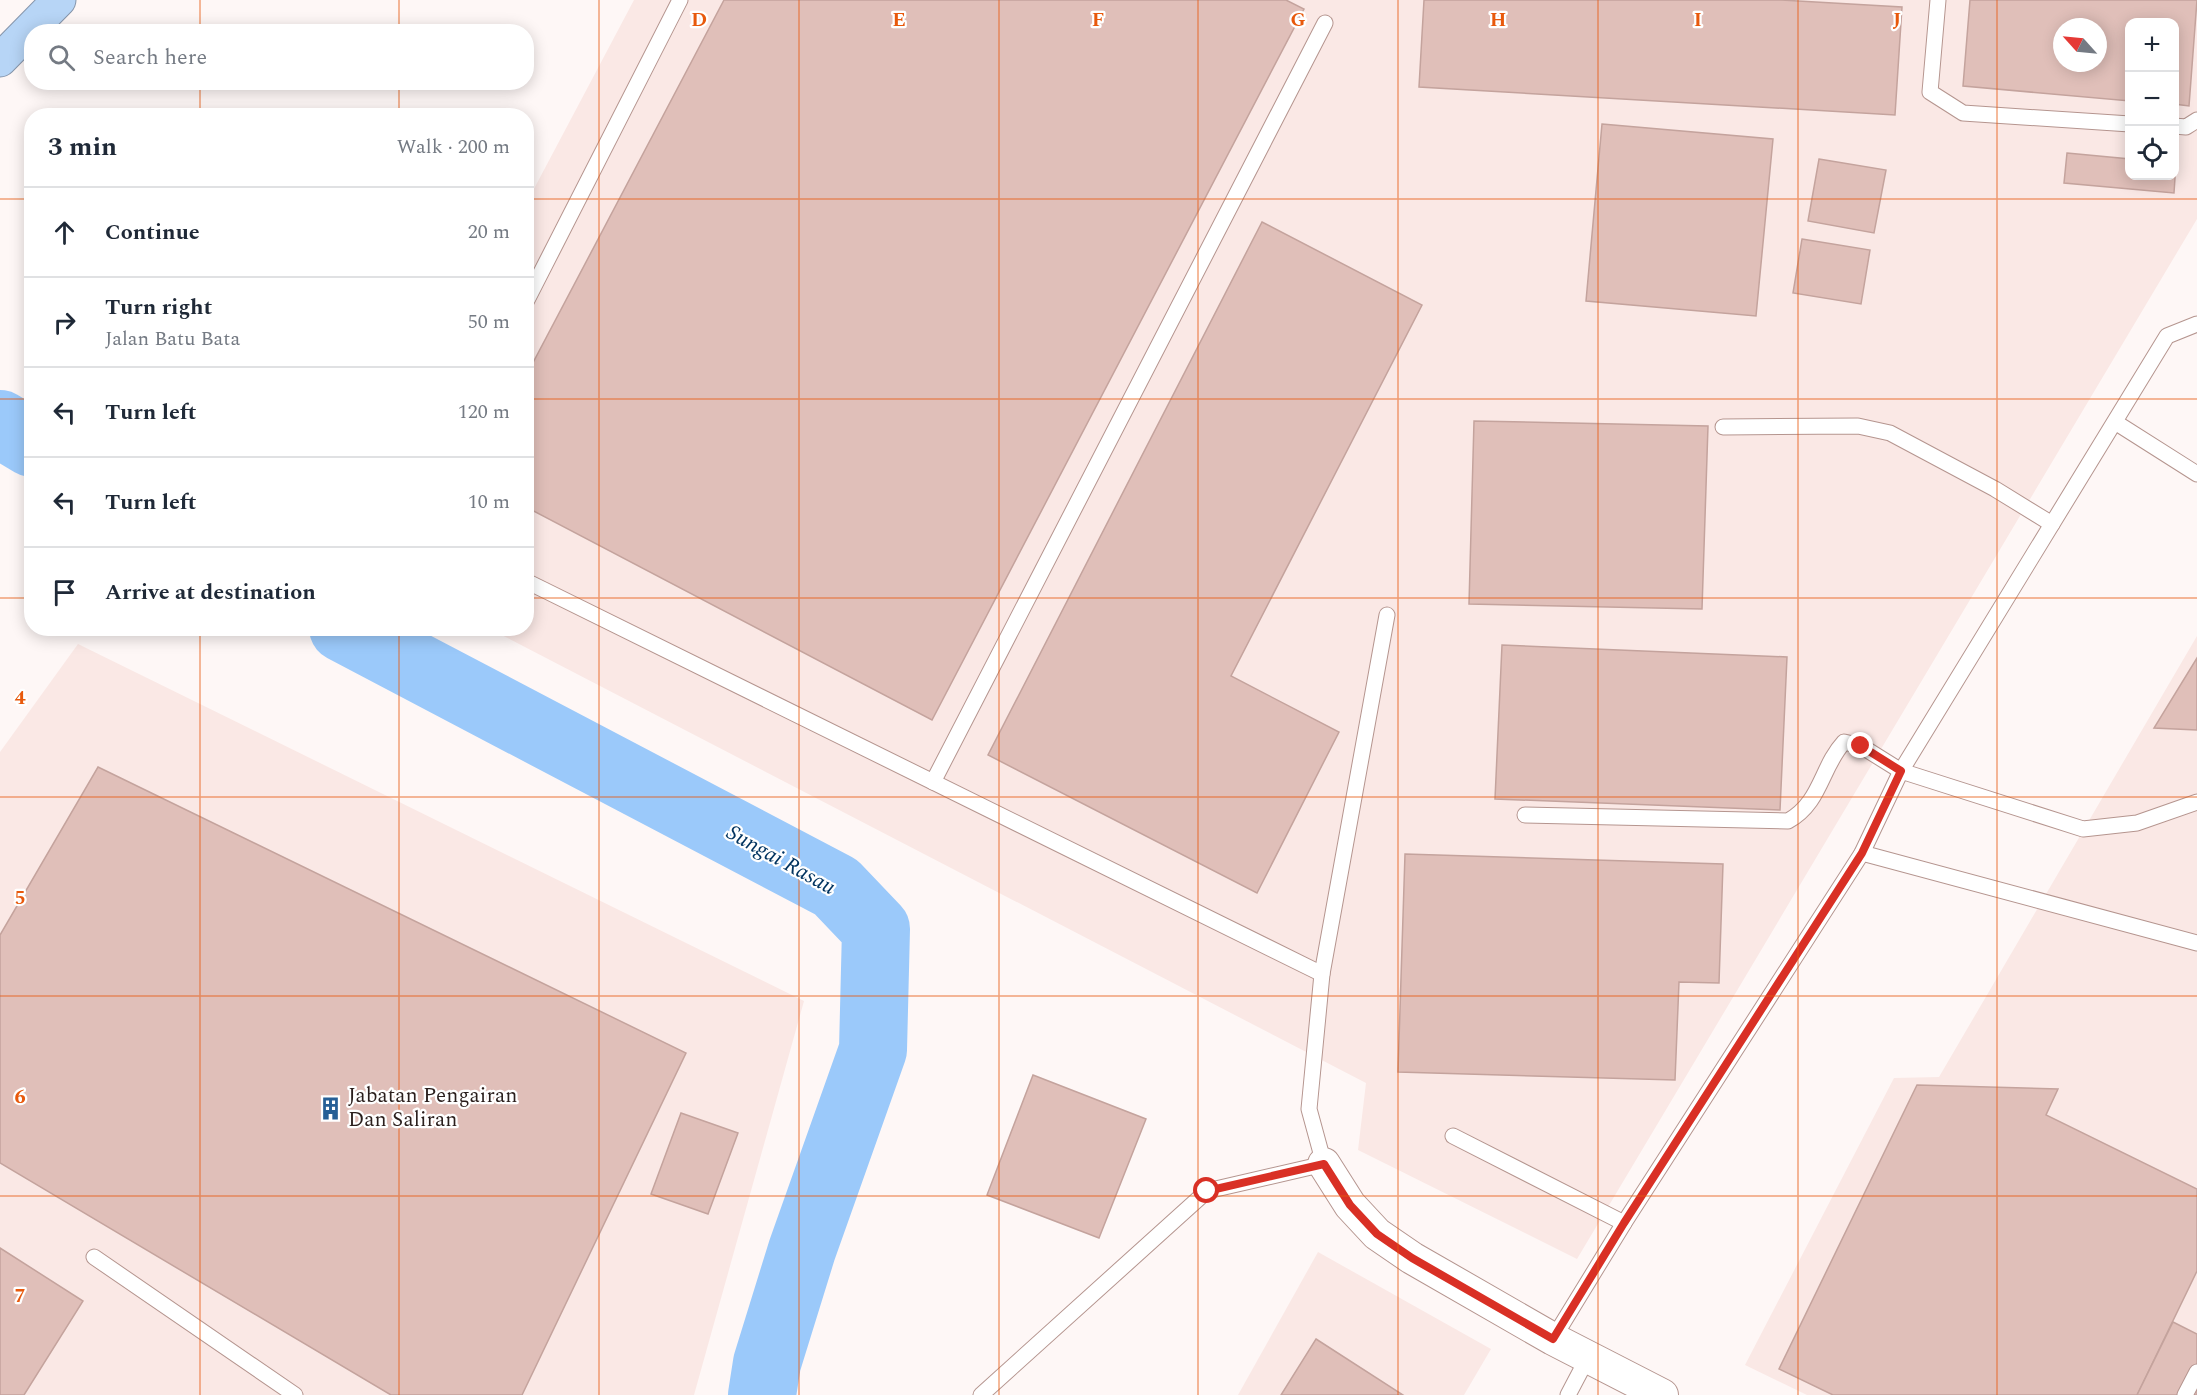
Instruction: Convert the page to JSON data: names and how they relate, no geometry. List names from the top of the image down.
{
  "water": ["Sungai Rasau"],
  "places": {
    "building": ["Jabatan Pengairan Dan Saliran"]
  },
  "north": "top left",
  "page": {
    "map_buttons": ["+", "−"],
    "search": "Search here",
    "heading": ["3 min", "Walk · 200 m"],
    "list": [
      ["Continue", "20 m"],
      ["Turn right", "Jalan Batu Bata", "50 m"],
      ["Turn left", "120 m"],
      ["Turn left", "10 m"],
      "Arrive at destination"
    ]
  },
  "grid": {
    "columns": [
      "D",
      "E",
      "F",
      "G",
      "H",
      "I",
      "J"
    ],
    "rows": [
      "4",
      "5",
      "6",
      "7"
    ]
  }
}
